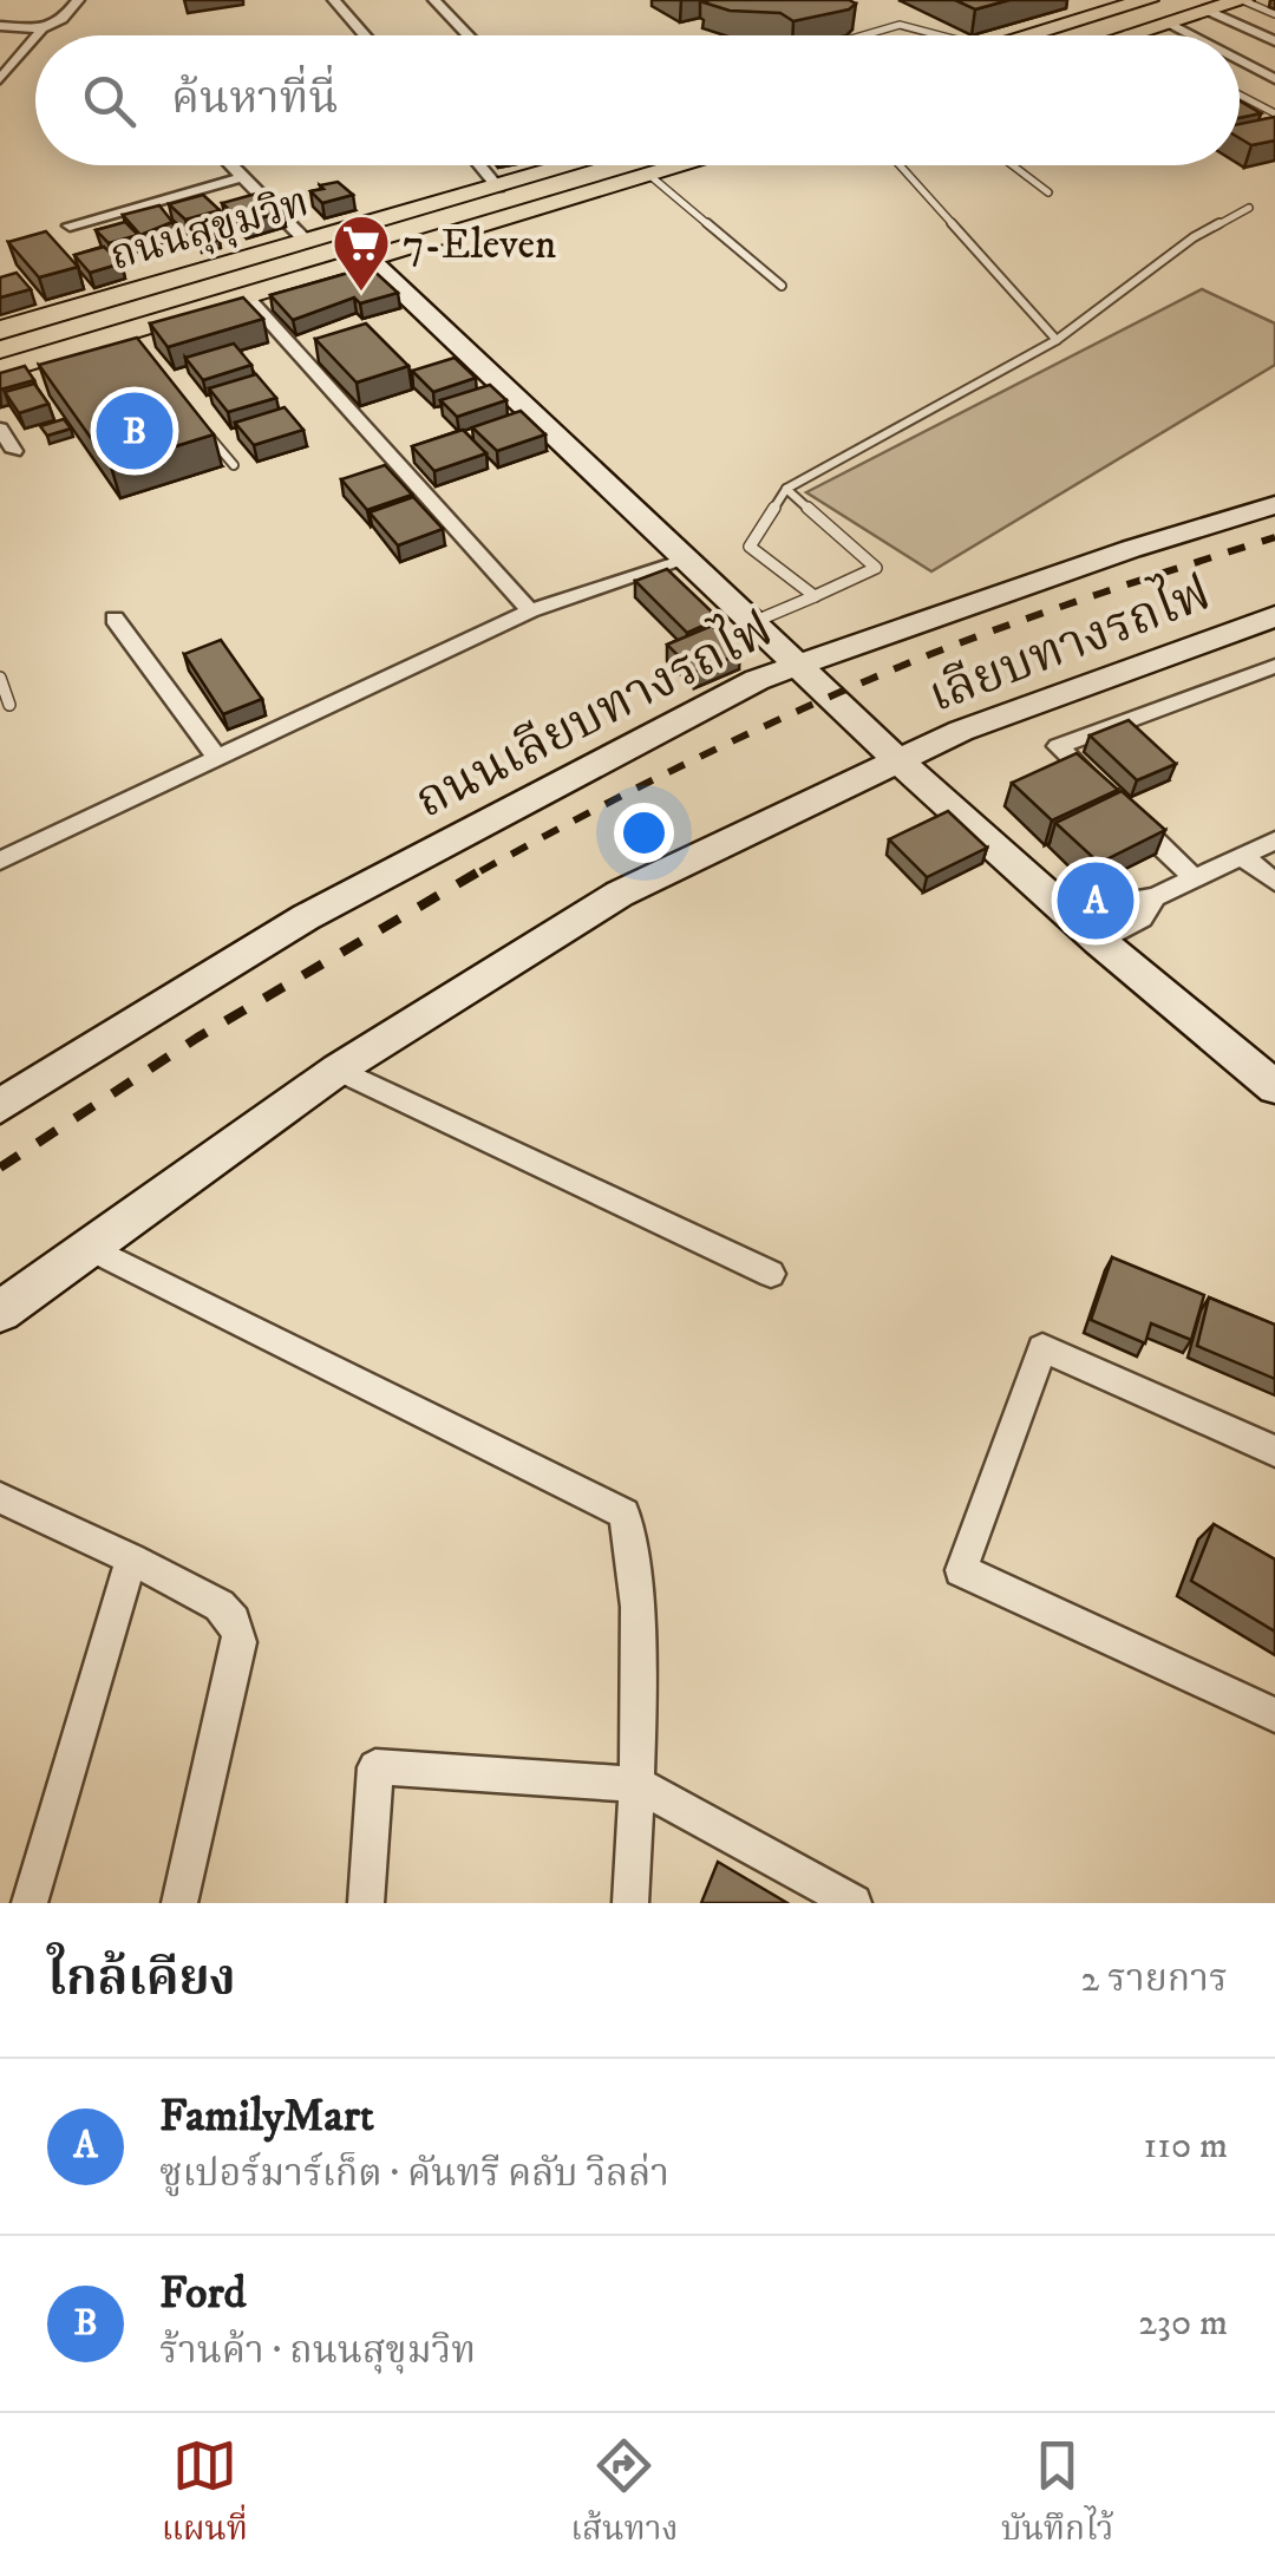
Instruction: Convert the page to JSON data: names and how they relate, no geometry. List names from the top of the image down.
{
  "streets": {
    "highway": ["ถนนสุขุมวิท"],
    "street": ["เลียบทางรถไฟ", "ถนนเลียบทางรถไฟ"]
  },
  "places": {
    "supermarket": ["7-Eleven"]
  },
  "page": {
    "search": "ค้นหาที่นี่",
    "pins": ["B", "A"],
    "heading": ["ใกล้เคียง", "2 รายการ"],
    "list": [
      {
        "mark": "A",
        "name": "FamilyMart",
        "note": "ซูเปอร์มาร์เก็ต · คันทรี คลับ วิลล่า",
        "value": "110 m"
      },
      {
        "mark": "B",
        "name": "Ford",
        "note": "ร้านค้า · ถนนสุขุมวิท",
        "value": "230 m"
      }
    ],
    "nav": ["แผนที่", "เส้นทาง", "บันทึกไว้"]
  }
}
